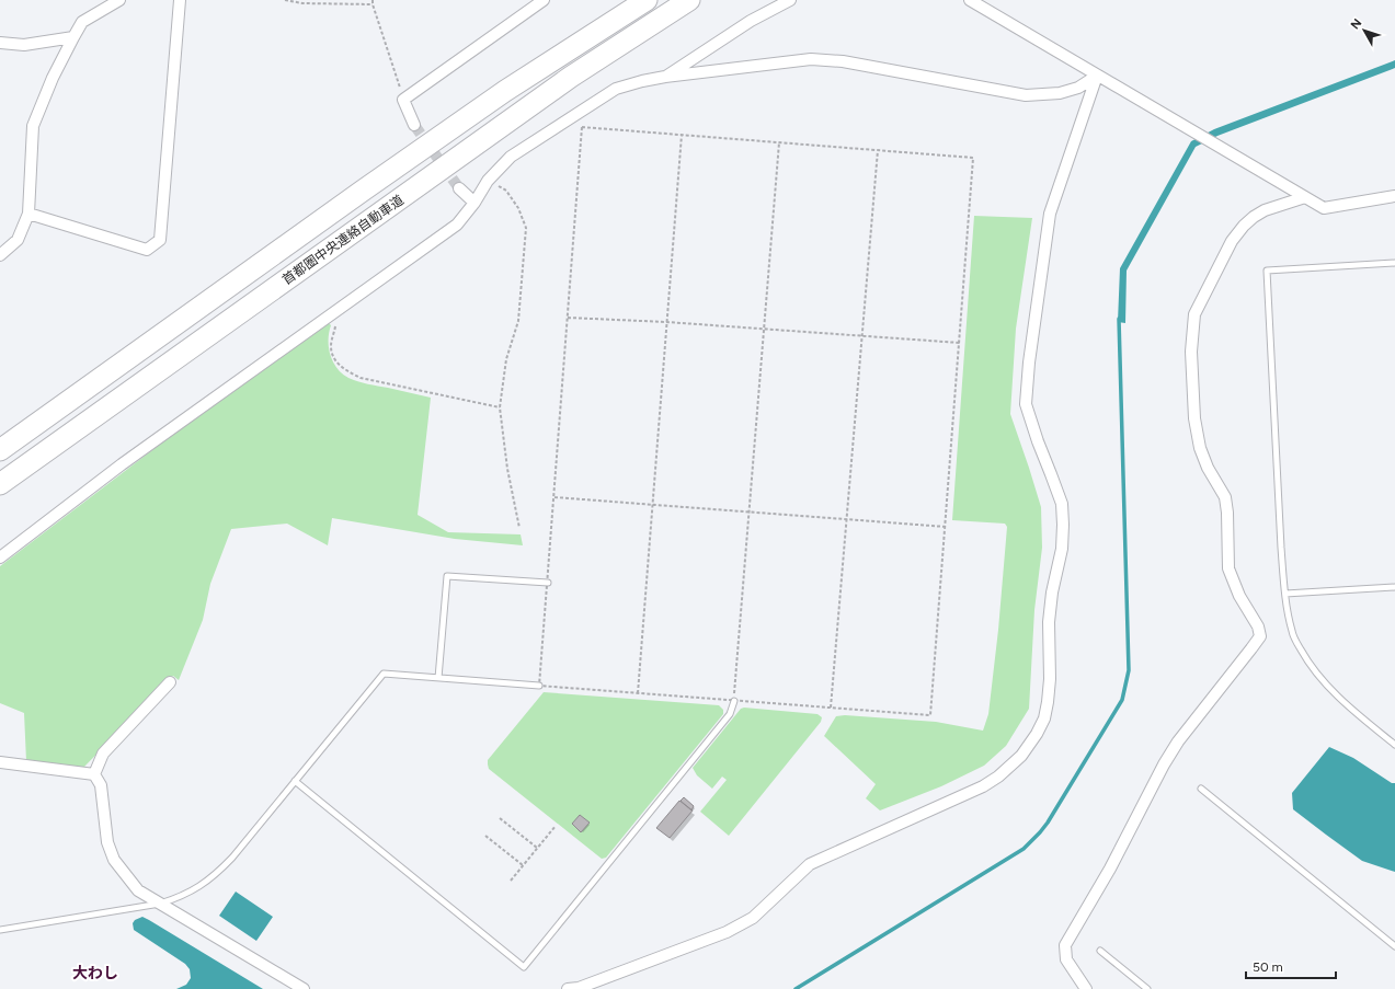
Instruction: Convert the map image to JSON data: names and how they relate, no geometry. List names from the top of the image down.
{
  "streets": {
    "highway": ["首都圏中央連絡自動車道"]
  },
  "districts": ["大わし"],
  "scale_bar": "50 m",
  "north": "top left"
}
